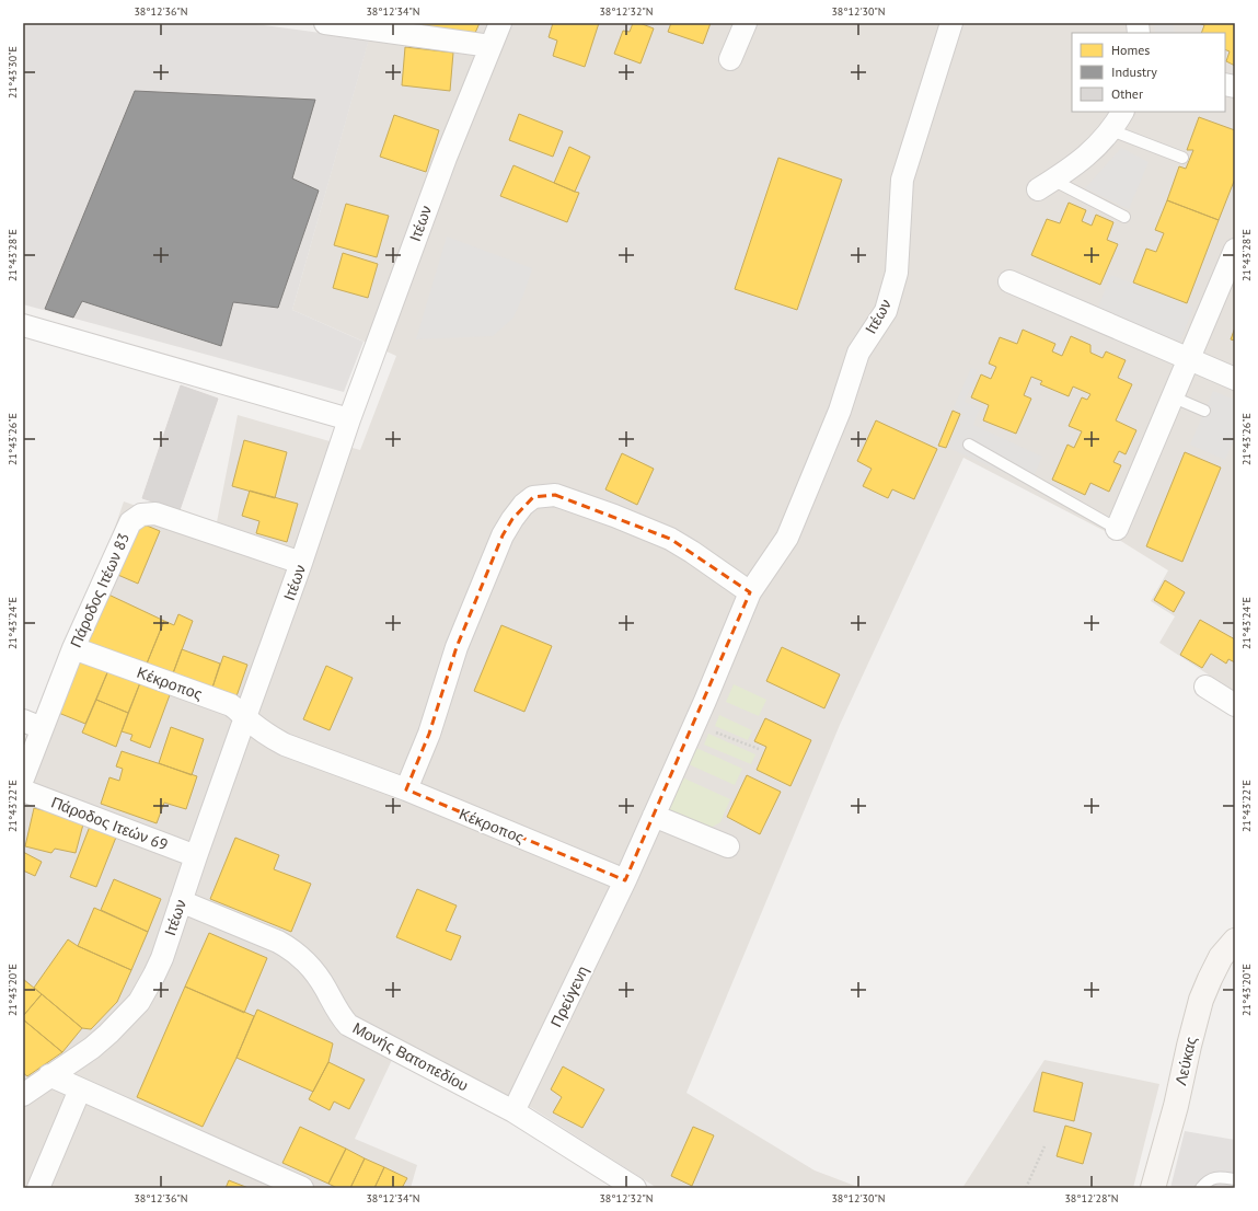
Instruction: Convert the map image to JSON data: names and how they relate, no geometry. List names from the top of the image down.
{
  "streets": {
    "street": [
      "Ιτέων",
      "Πάροδος Ιτέων 83",
      "Κέκροπος",
      "Πάροδος Ιτεών 69",
      "Πρεύγενη",
      "Μονής Βατοπεδίου",
      "Λεύκας"
    ]
  },
  "crossings": [
    ["Ιτέων", "Πάροδος Ιτέων 83"],
    ["Ιτέων", "Κέκροπος"],
    ["Ιτέων", "Πάροδος Ιτεών 69"],
    ["Ιτέων", "Μονής Βατοπεδίου"],
    ["Πάροδος Ιτέων 83", "Κέκροπος"],
    ["Κέκροπος", "Πρεύγενη"],
    ["Πρεύγενη", "Μονής Βατοπεδίου"]
  ],
  "legend": ["Homes", "Industry", "Other"],
  "coordinates": [
    "38°12'36\"N",
    "38°12'34\"N",
    "38°12'32\"N",
    "38°12'30\"N",
    "21°43'30\"E",
    "21°43'28\"E",
    "21°43'26\"E",
    "21°43'24\"E",
    "21°43'22\"E",
    "21°43'20\"E",
    "38°12'28\"N"
  ]
}
